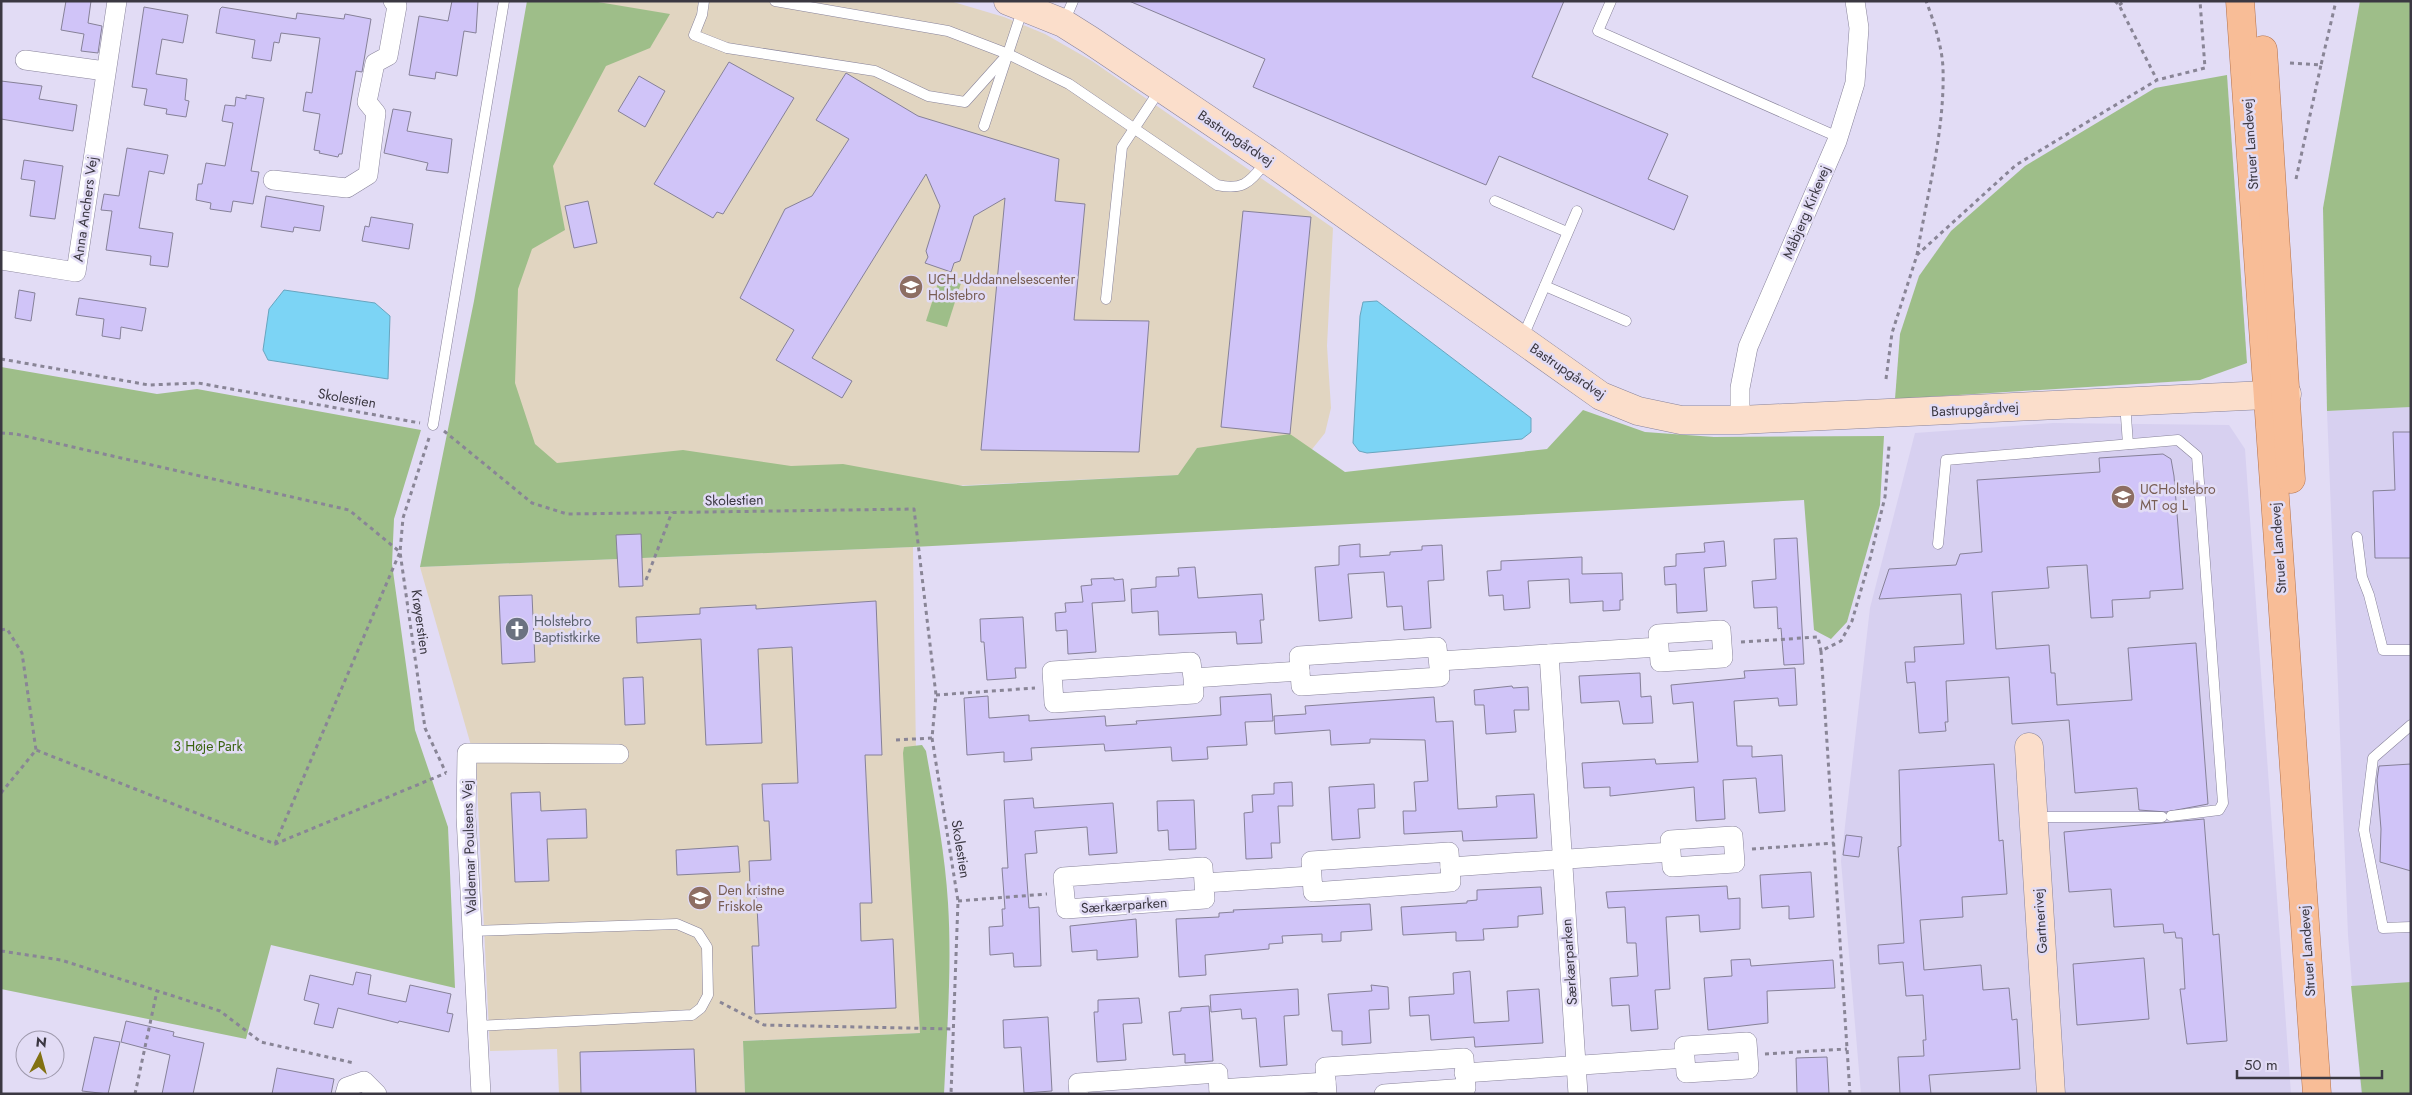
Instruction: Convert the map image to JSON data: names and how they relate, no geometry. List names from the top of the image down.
{
  "streets": {
    "main road": ["Struer Landevej"],
    "street": [
      "Bastrupgårdvej",
      "Anna Anchers Vej",
      "Måbjerg Kirkevej",
      "Valdemar Poulsens Vej",
      "Særkærparken",
      "Gartnerivej"
    ],
    "path": ["Skolestien", "Krøyerstien"]
  },
  "crossings": [
    ["Bastrupgårdvej", "Struer Landevej"],
    ["Bastrupgårdvej", "Måbjerg Kirkevej"],
    ["Skolestien", "Krøyerstien"]
  ],
  "parks": ["3 Høje Park"],
  "places": {
    "school or university": ["UCH -Uddannelsescenter Holstebro", "UCHolstebro MT og L", "Den kristne Friskole"],
    "church": ["Holstebro Baptistkirke"]
  },
  "scale_bar": "50 m",
  "north": "top"
}
